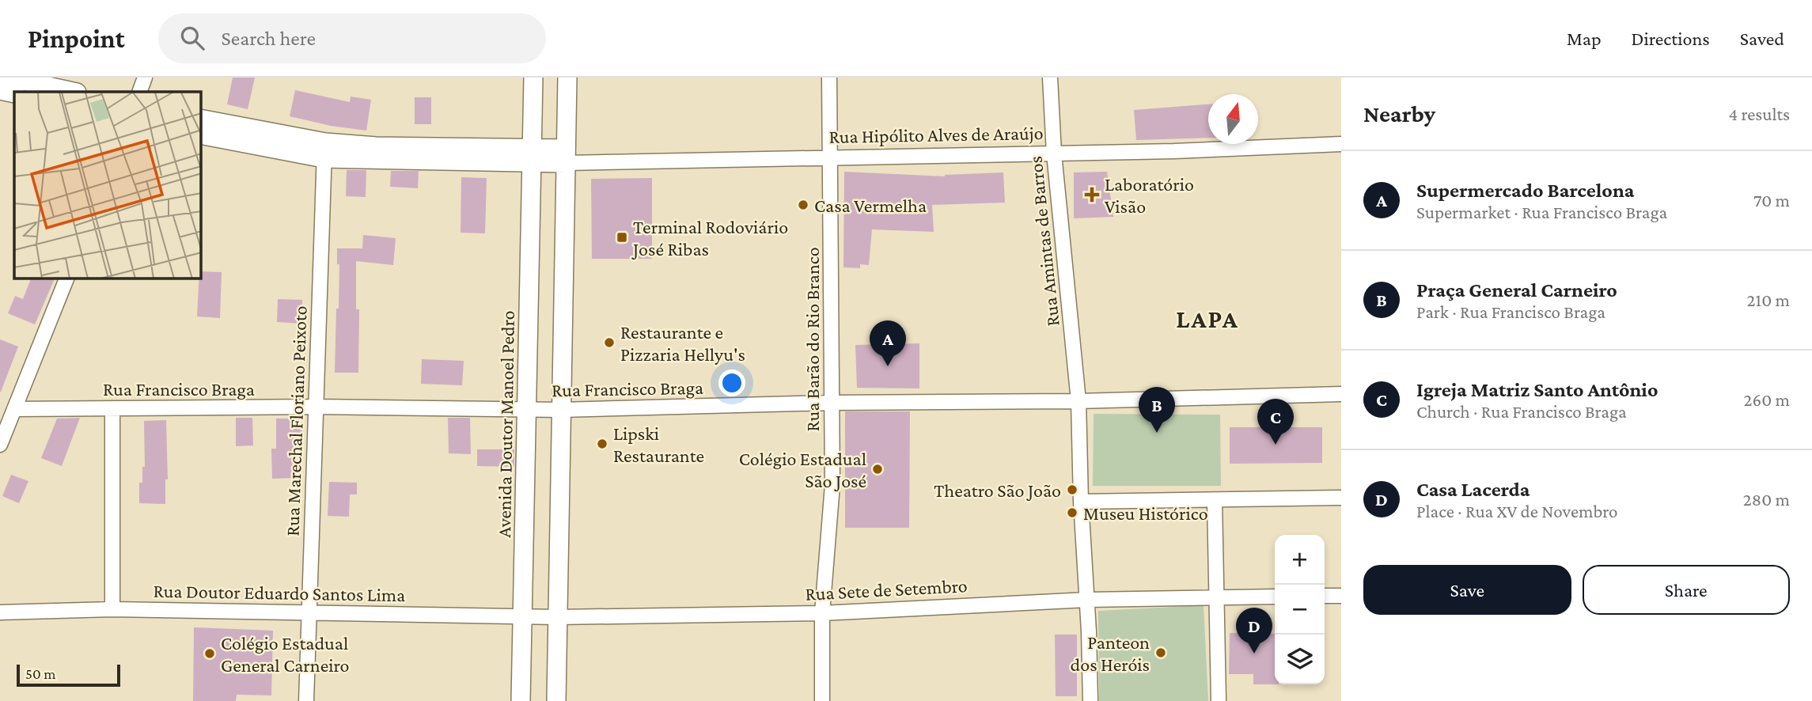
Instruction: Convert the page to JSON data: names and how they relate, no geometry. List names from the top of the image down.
{
  "streets": {
    "main road": ["Avenida Doutor Manoel Pedro"],
    "street": [
      "Rua Hipólito Alves de Araújo",
      "Rua Amintas de Barros",
      "Rua Barão do Rio Branco",
      "Rua Francisco Braga",
      "Rua Marechal Floriano Peixoto",
      "Rua Sete de Setembro",
      "Rua Doutor Eduardo Santos Lima"
    ]
  },
  "crossings": [
    ["Rua Hipólito Alves de Araújo", "Rua Amintas de Barros"],
    ["Rua Hipólito Alves de Araújo", "Rua Barão do Rio Branco"],
    ["Rua Amintas de Barros", "Rua Francisco Braga"],
    ["Rua Amintas de Barros", "Rua Sete de Setembro"],
    ["Rua Barão do Rio Branco", "Rua Francisco Braga"],
    ["Rua Barão do Rio Branco", "Rua Sete de Setembro"],
    ["Rua Francisco Braga", "Rua Marechal Floriano Peixoto"],
    ["Rua Francisco Braga", "Avenida Doutor Manoel Pedro"],
    ["Rua Marechal Floriano Peixoto", "Rua Doutor Eduardo Santos Lima"],
    ["Avenida Doutor Manoel Pedro", "Rua Doutor Eduardo Santos Lima"],
    ["Rua Sete de Setembro", "Rua Doutor Eduardo Santos Lima"]
  ],
  "districts": ["LAPA"],
  "places": {
    "health": ["Laboratório Visão"],
    "other": [
      "Casa Vermelha",
      "Restaurante e Pizzaria Hellyu's",
      "Lipski Restaurante",
      "Colégio Estadual São José",
      "Theatro São João",
      "Museu Histórico",
      "Panteon dos Heróis",
      "Colégio Estadual General Carneiro"
    ],
    "transit": ["Terminal Rodoviário José Ribas"]
  },
  "scale_bar": "50 m",
  "north": "top",
  "page": {
    "header": "Pinpoint",
    "search": "Search here",
    "nav": ["Map", "Directions", "Saved"],
    "heading": ["Nearby", "4 results"],
    "list": [
      {
        "mark": "A",
        "name": "Supermercado Barcelona",
        "note": "Supermarket · Rua Francisco Braga",
        "value": "70 m"
      },
      {
        "mark": "B",
        "name": "Praça General Carneiro",
        "note": "Park · Rua Francisco Braga",
        "value": "210 m"
      },
      {
        "mark": "C",
        "name": "Igreja Matriz Santo Antônio",
        "note": "Church · Rua Francisco Braga",
        "value": "260 m"
      },
      {
        "mark": "D",
        "name": "Casa Lacerda",
        "note": "Place · Rua XV de Novembro",
        "value": "280 m"
      }
    ],
    "pins": [
      "A",
      "B",
      "C",
      "D"
    ],
    "map_buttons": ["+", "−"],
    "buttons": ["Save", "Share"],
    "scale": "50 m"
  }
}
